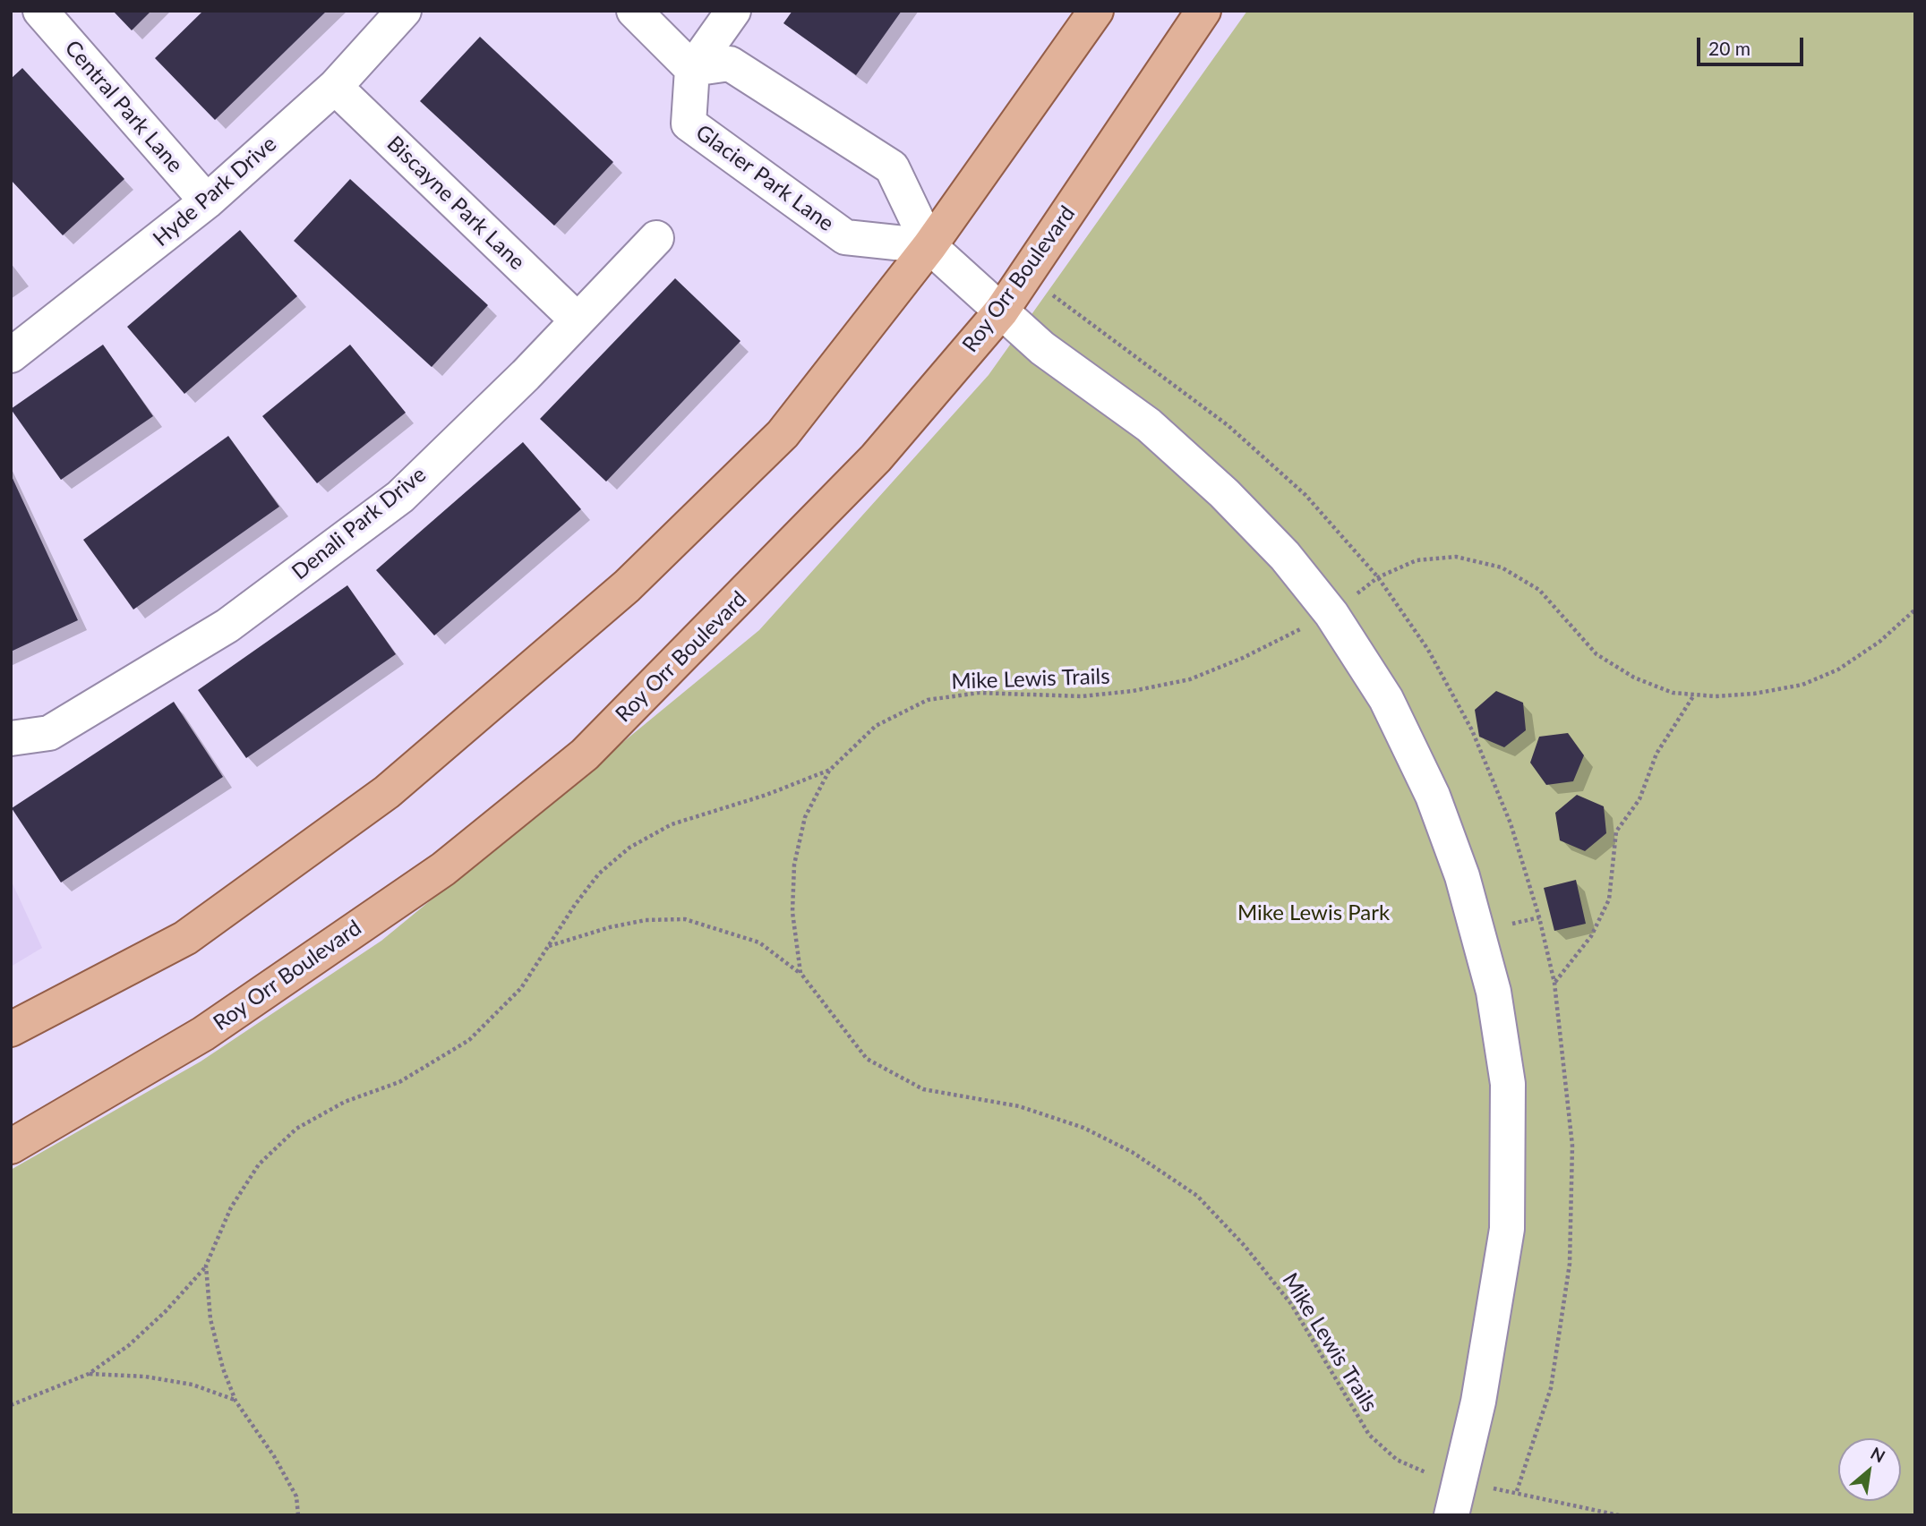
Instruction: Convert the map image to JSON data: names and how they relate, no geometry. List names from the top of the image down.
{
  "streets": {
    "main road": ["Roy Orr Boulevard"],
    "street": [
      "Central Park Lane",
      "Glacier Park Lane",
      "Hyde Park Drive",
      "Biscayne Park Lane",
      "Denali Park Drive"
    ],
    "path": ["Mike Lewis Trails"]
  },
  "crossings": [
    ["Central Park Lane", "Hyde Park Drive"],
    ["Hyde Park Drive", "Biscayne Park Lane"],
    ["Biscayne Park Lane", "Denali Park Drive"]
  ],
  "parks": ["Mike Lewis Park"],
  "scale_bar": "20 m",
  "north": "top right"
}
